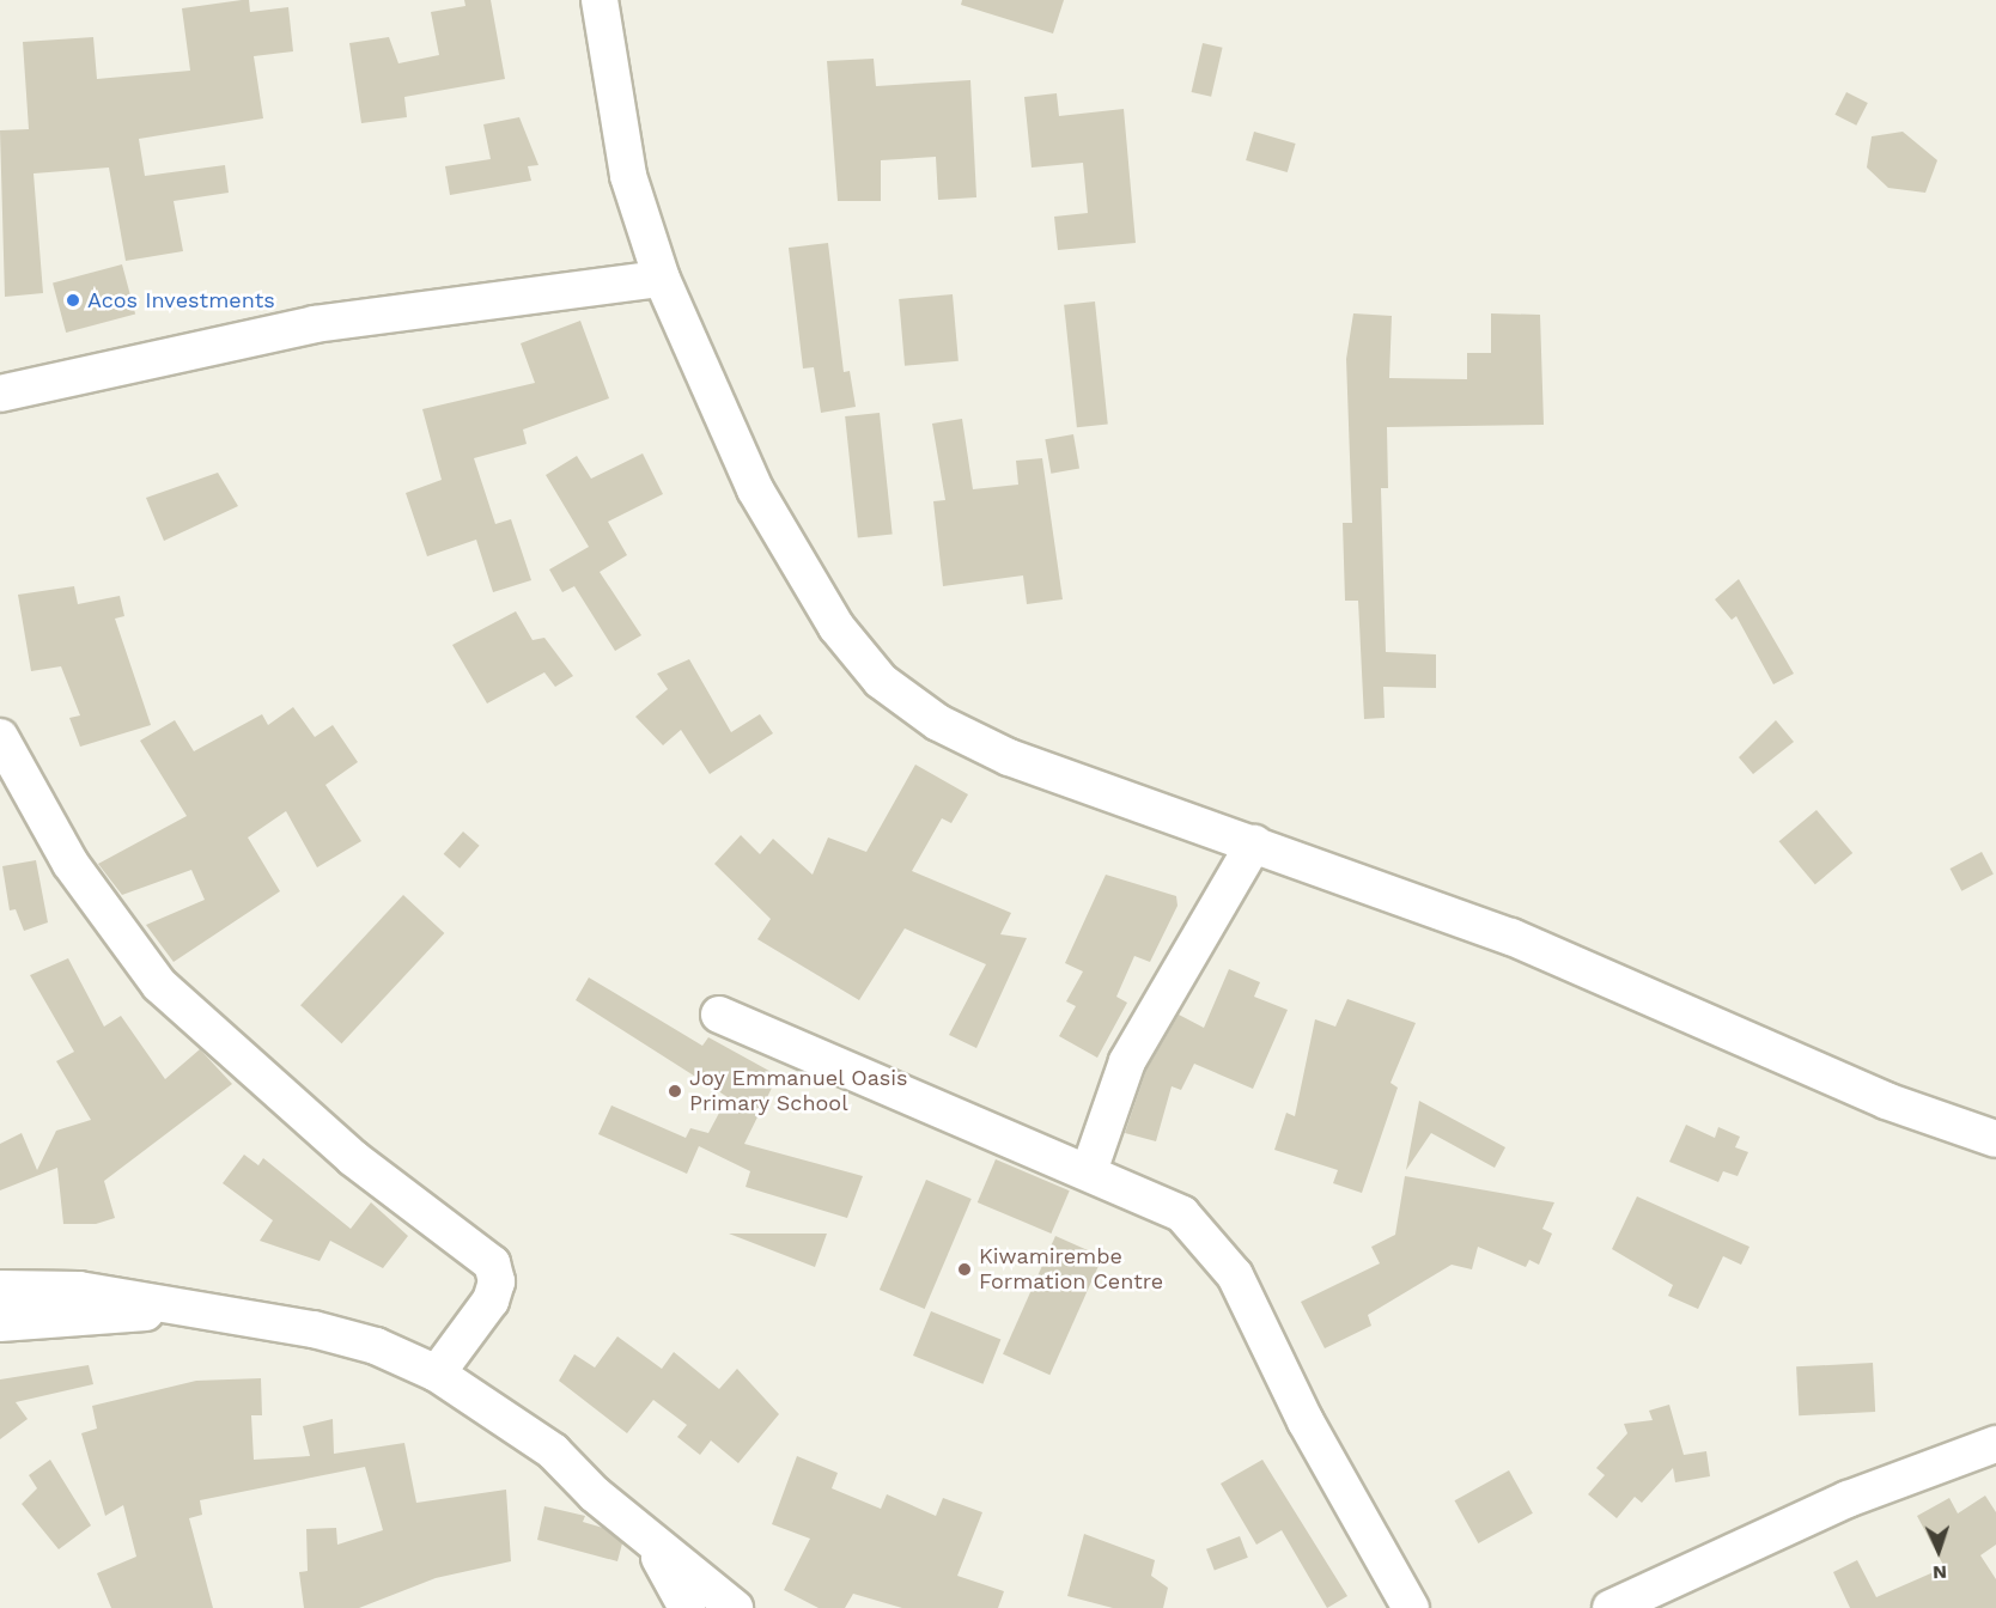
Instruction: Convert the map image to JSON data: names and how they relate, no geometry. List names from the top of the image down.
{
  "places": ["Acos Investments", "Joy Emmanuel Oasis Primary School", "Kiwamirembe Formation Centre"],
  "north": "bottom"
}
